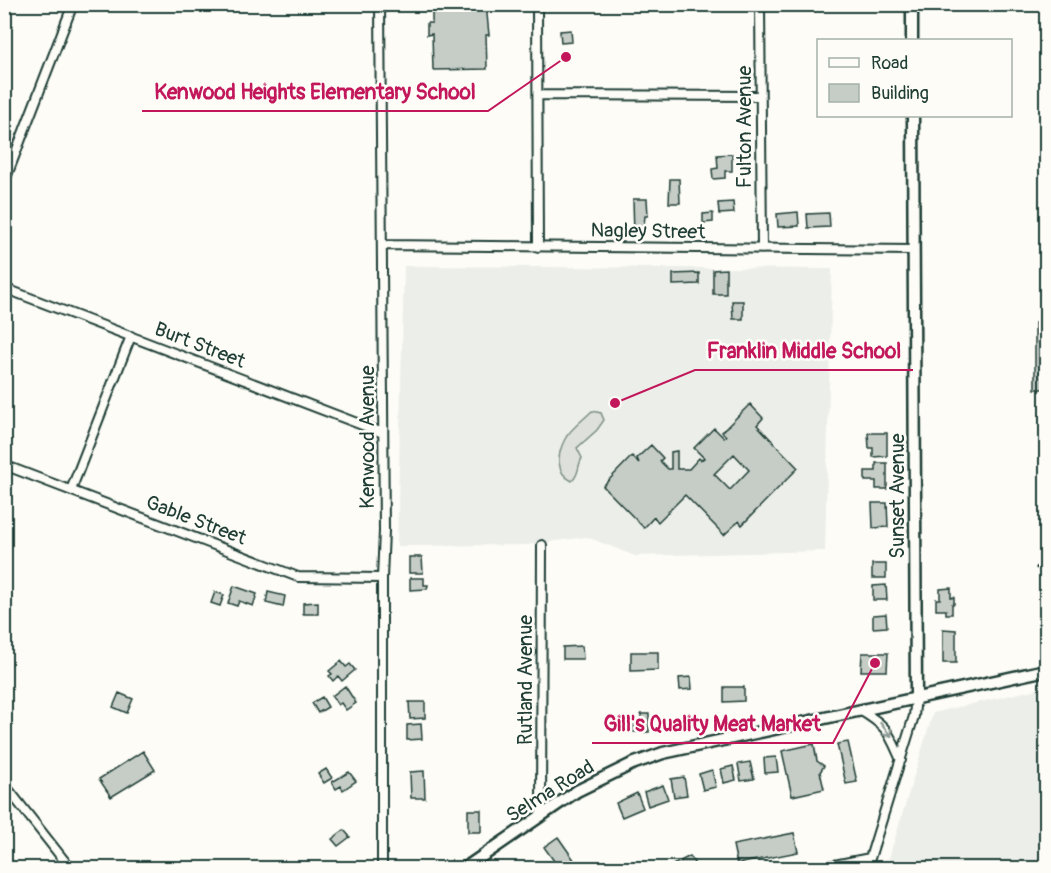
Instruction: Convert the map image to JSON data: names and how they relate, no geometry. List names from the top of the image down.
{
  "streets": {
    "street": [
      "Fulton Avenue",
      "Nagley Street",
      "Burt Street",
      "Kenwood Avenue",
      "Sunset Avenue",
      "Gable Street",
      "Rutland Avenue",
      "Selma Road"
    ]
  },
  "crossings": [
    ["Fulton Avenue", "Nagley Street"],
    ["Nagley Street", "Kenwood Avenue"],
    ["Nagley Street", "Sunset Avenue"],
    ["Burt Street", "Kenwood Avenue"],
    ["Kenwood Avenue", "Gable Street"],
    ["Sunset Avenue", "Selma Road"],
    ["Rutland Avenue", "Selma Road"]
  ],
  "places": ["Kenwood Heights Elementary School", "Franklin Middle School", "Gill's Quality Meat Market"],
  "legend": ["Road", "Building"]
}
